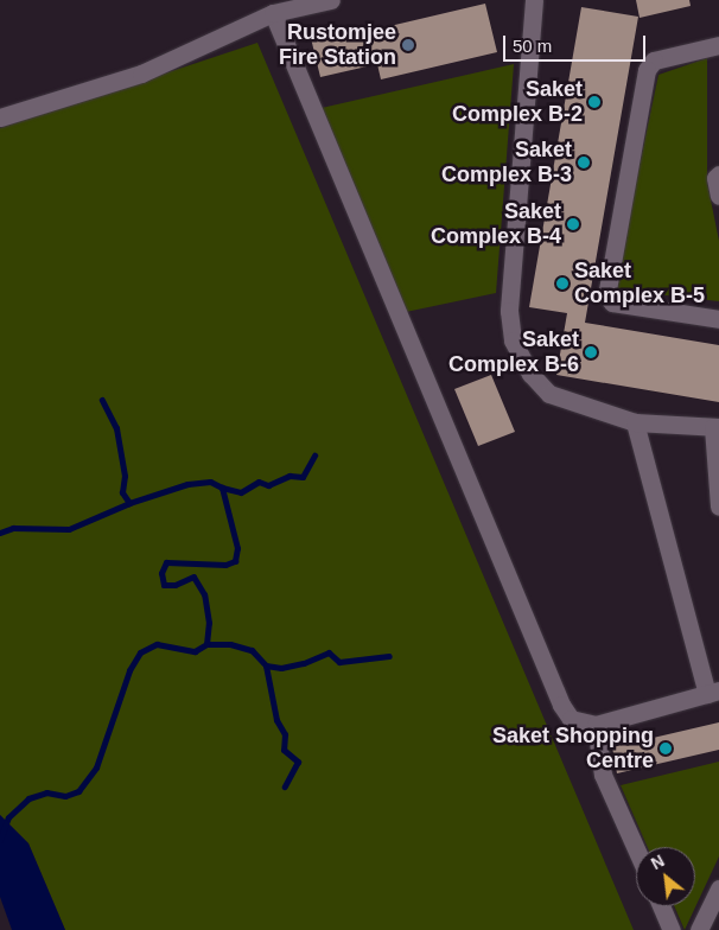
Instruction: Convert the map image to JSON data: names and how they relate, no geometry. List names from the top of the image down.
{
  "places": [
    "Rustomjee Fire Station",
    "Saket Complex B-2",
    "Saket Complex B-3",
    "Saket Complex B-4",
    "Saket Complex B-5",
    "Saket Complex B-6",
    "Saket Shopping Centre"
  ],
  "scale_bar": "50 m",
  "north": "top left"
}
